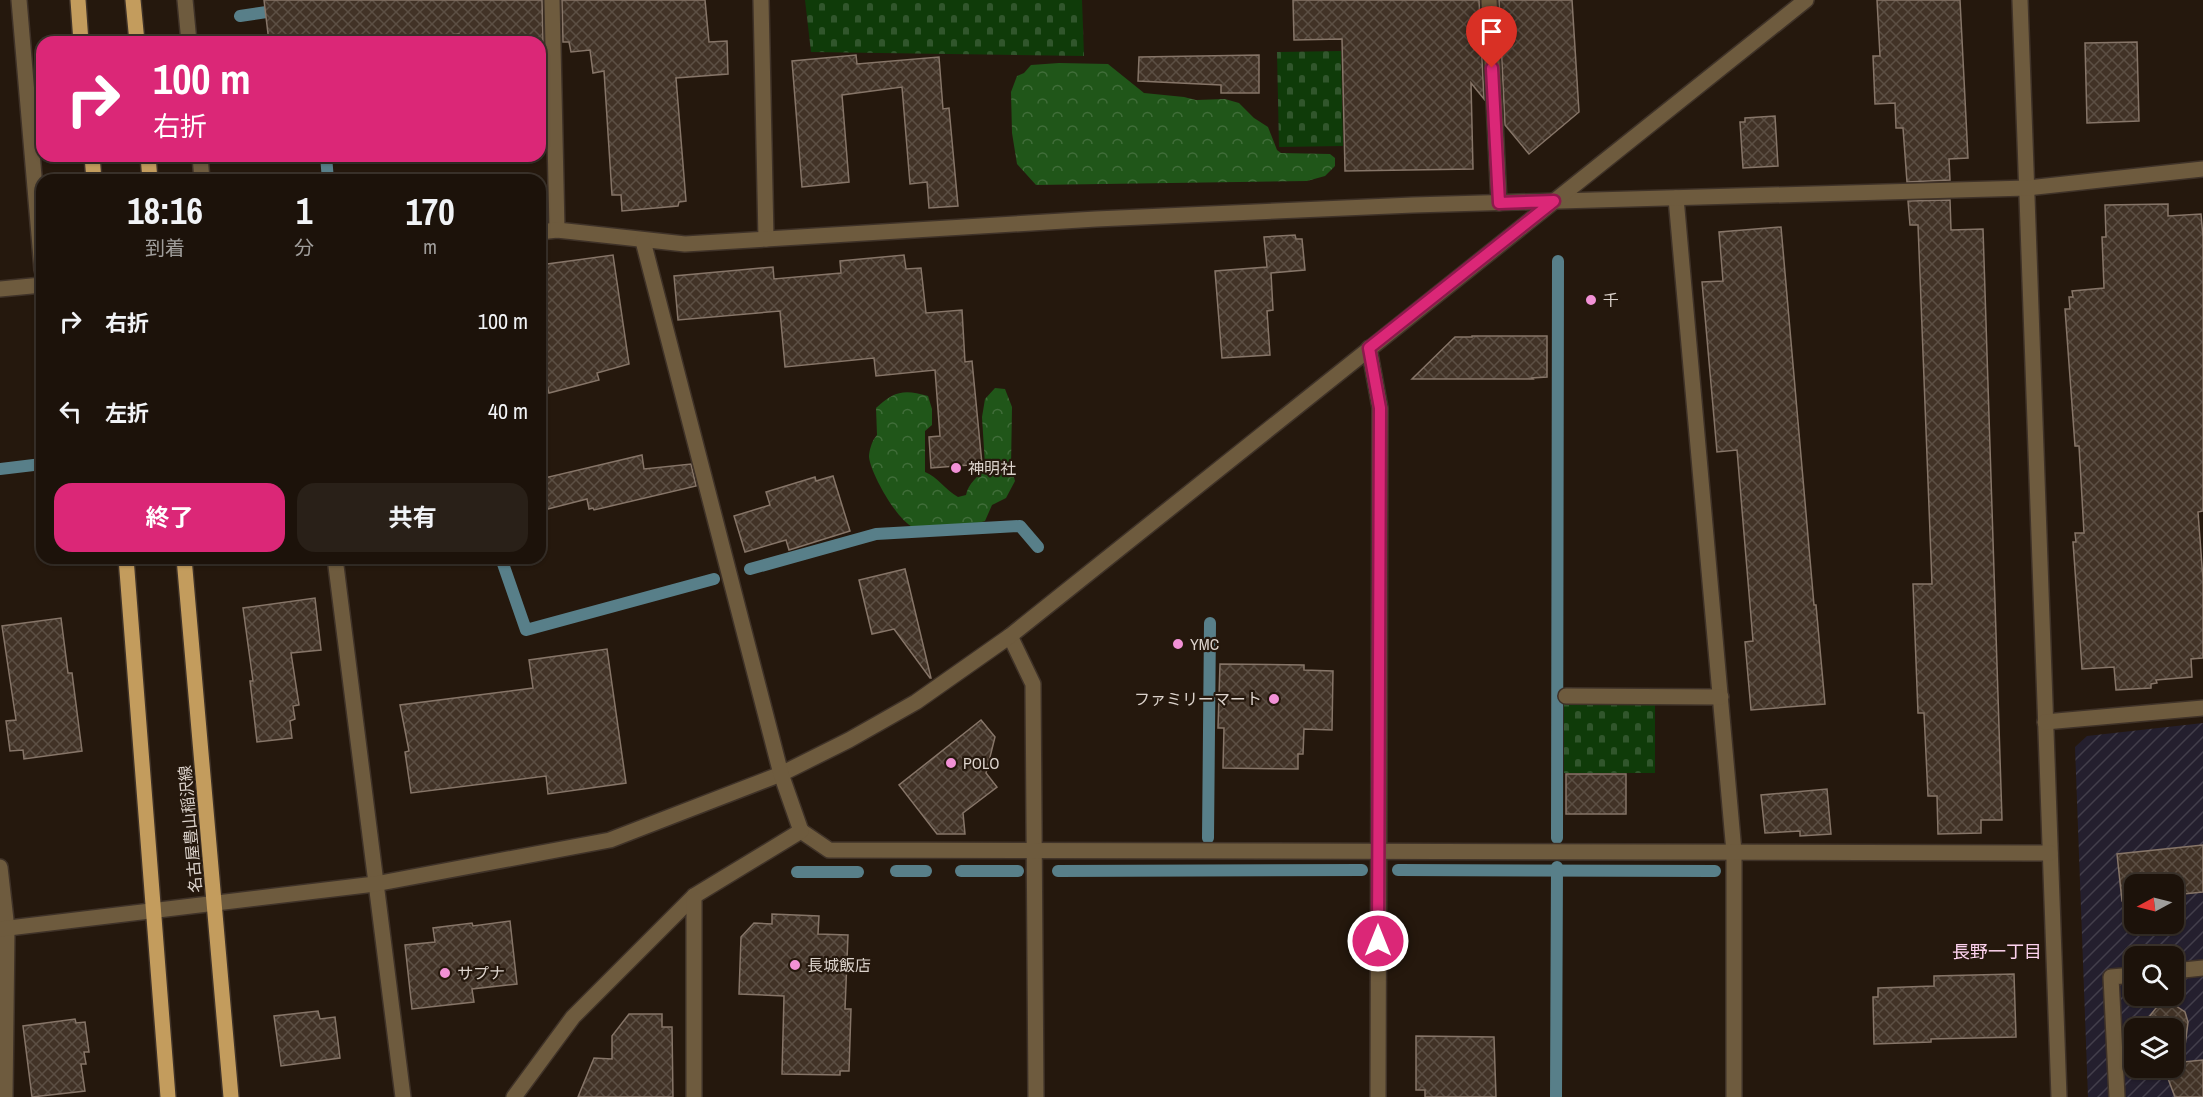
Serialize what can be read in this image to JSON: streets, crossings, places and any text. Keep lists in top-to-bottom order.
{
  "streets": {
    "main road": ["名古屋豊山稲沢線"]
  },
  "districts": ["長野一丁目"],
  "places": [
    "千",
    "神明社",
    "YMC",
    "ファミリーマート",
    "POLO",
    "長城飯店",
    "サプナ"
  ],
  "north": "left",
  "page": {
    "turn": ["100 m", "右折"],
    "eta": [
      "18:16",
      "到着",
      "1",
      "分",
      "170",
      "m"
    ],
    "list": [
      {
        "name": "右折",
        "value": "100 m"
      },
      {
        "name": "左折",
        "value": "40 m"
      }
    ],
    "buttons": ["終了", "共有"]
  }
}
